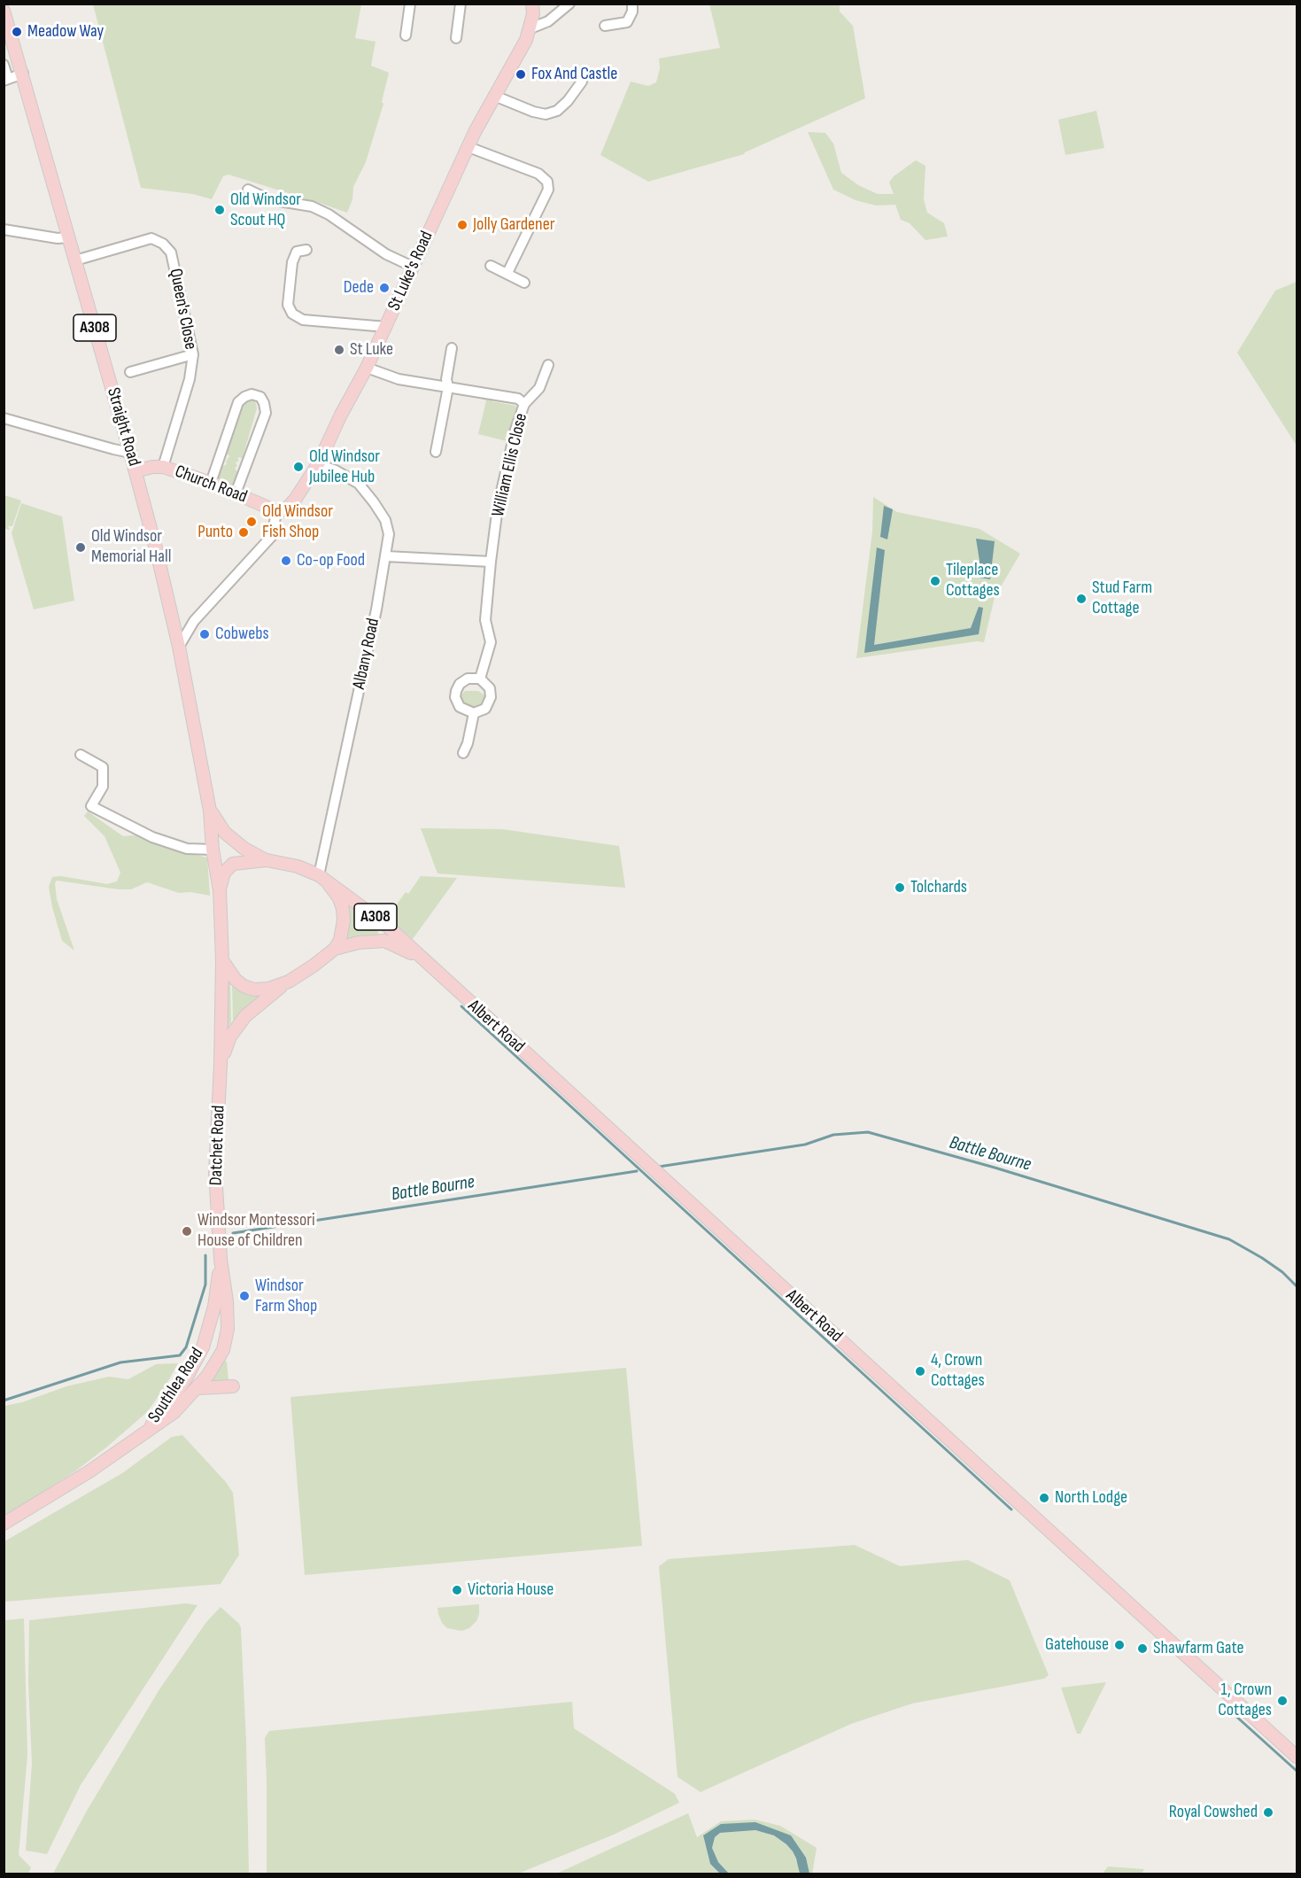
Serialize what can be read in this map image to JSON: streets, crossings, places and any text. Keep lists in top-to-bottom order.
{
  "streets": {
    "main road": [
      "St Luke's Road",
      "A308",
      "Straight Road",
      "Church Road",
      "Albert Road",
      "Datchet Road",
      "Southlea Road"
    ],
    "street": ["Queen's Close", "William Ellis Close", "Albany Road"]
  },
  "crossings": [
    ["St Luke's Road", "Straight Road"],
    ["St Luke's Road", "William Ellis Close"],
    ["St Luke's Road", "Church Road"],
    ["St Luke's Road", "Albany Road"],
    ["Queen's Close", "Straight Road"],
    ["Queen's Close", "Church Road"],
    ["A308", "Straight Road"],
    ["A308", "Albany Road"],
    ["A308", "Albert Road"],
    ["A308", "Datchet Road"],
    ["Straight Road", "Church Road"],
    ["Albany Road", "Albert Road"],
    ["Albany Road", "Datchet Road"],
    ["Albert Road", "Datchet Road"],
    ["Datchet Road", "Southlea Road"]
  ],
  "water": ["Battle Bourne"],
  "places": [
    "Meadow Way",
    "Fox And Castle",
    "Old Windsor Scout HQ",
    "Jolly Gardener",
    "Dede",
    "St Luke",
    "Old Windsor Jubilee Hub",
    "Old Windsor Fish Shop",
    "Punto",
    "Old Windsor Memorial Hall",
    "Co-op Food",
    "Tileplace Cottages",
    "Stud Farm Cottage",
    "Cobwebs",
    "Tolchards",
    "Windsor Montessori House of Children",
    "Windsor Farm Shop",
    "4, Crown Cottages",
    "North Lodge",
    "Victoria House",
    "Gatehouse",
    "Shawfarm Gate",
    "1, Crown Cottages",
    "Royal Cowshed"
  ]
}
